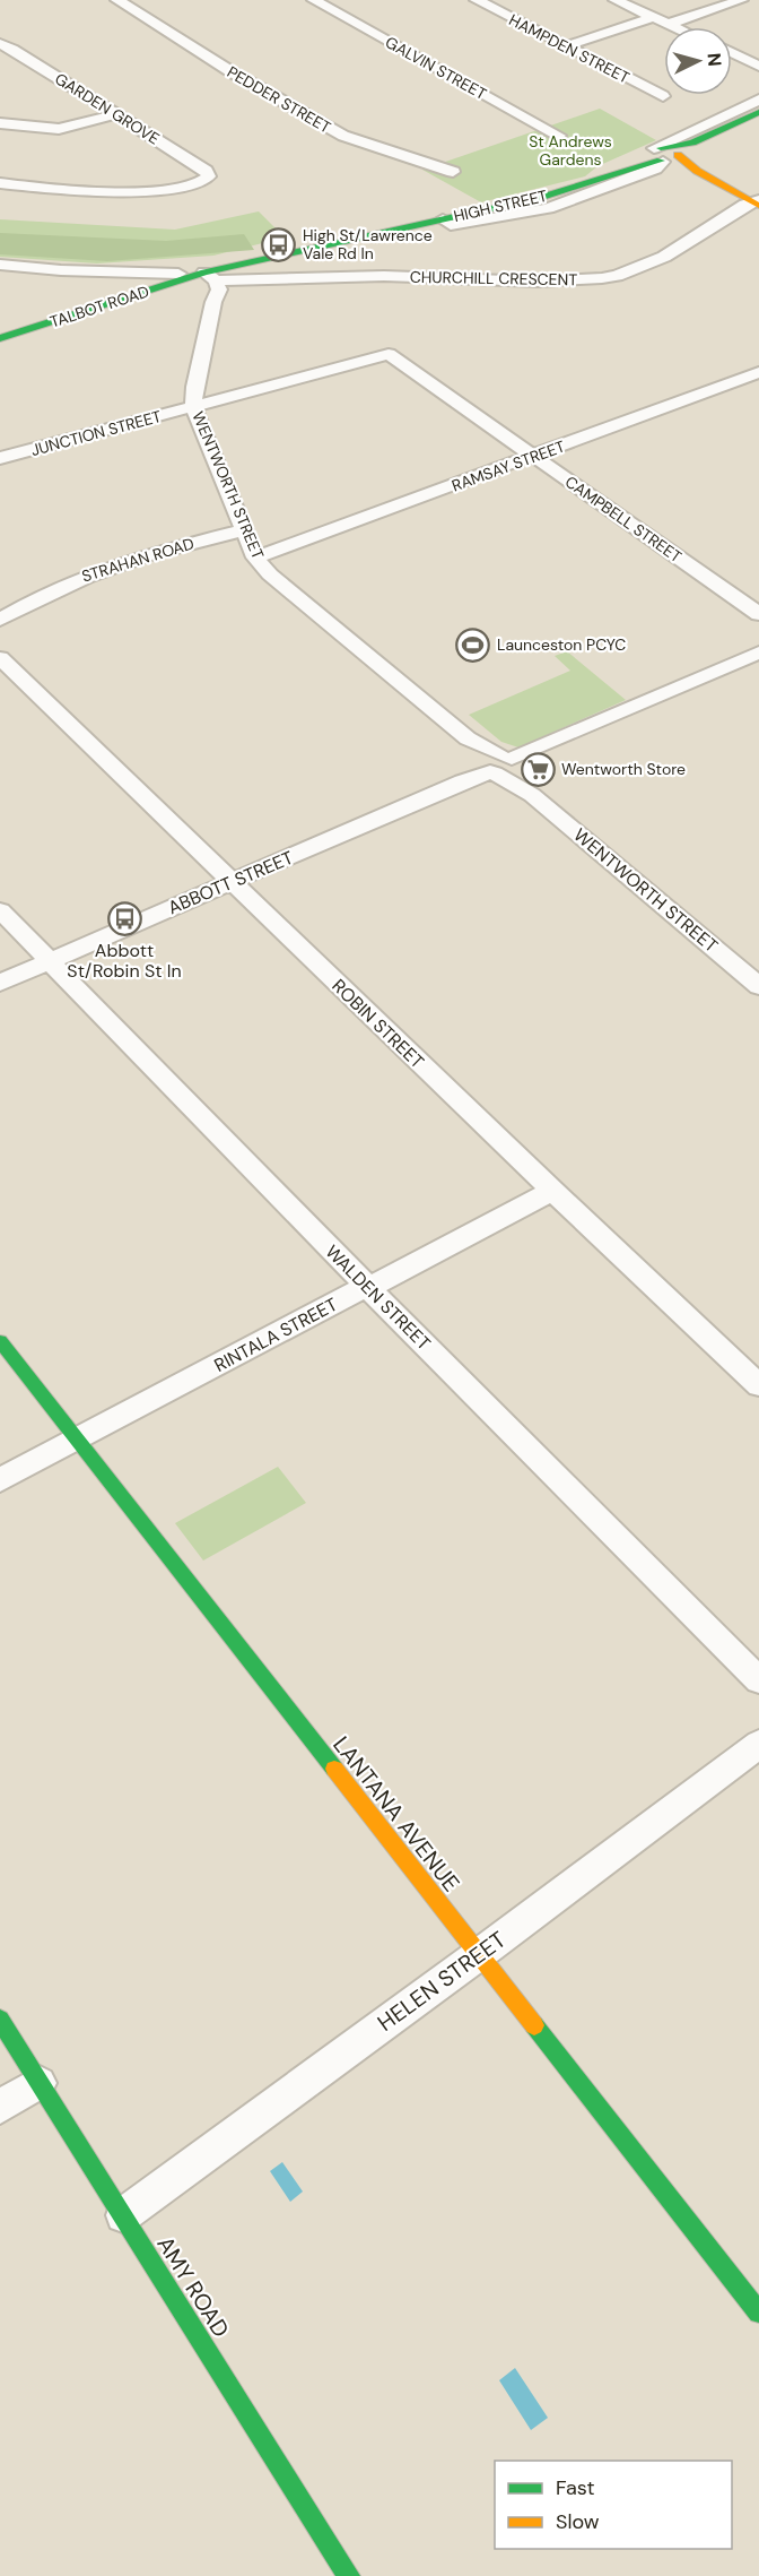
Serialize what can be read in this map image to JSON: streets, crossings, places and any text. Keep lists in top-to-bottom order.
{
  "streets": {
    "main road": [
      "HIGH STREET",
      "TALBOT ROAD",
      "LANTANA AVENUE",
      "AMY ROAD"
    ],
    "street": [
      "HAMPDEN STREET",
      "GALVIN STREET",
      "PEDDER STREET",
      "GARDEN GROVE",
      "CHURCHILL CRESCENT",
      "JUNCTION STREET",
      "RAMSAY STREET",
      "WENTWORTH STREET",
      "CAMPBELL STREET",
      "STRAHAN ROAD",
      "ABBOTT STREET",
      "ROBIN STREET",
      "WALDEN STREET",
      "RINTALA STREET",
      "HELEN STREET"
    ]
  },
  "crossings": [
    ["HIGH STREET", "CHURCHILL CRESCENT"],
    ["HIGH STREET", "TALBOT ROAD"],
    ["HIGH STREET", "WENTWORTH STREET"],
    ["CHURCHILL CRESCENT", "TALBOT ROAD"],
    ["CHURCHILL CRESCENT", "WENTWORTH STREET"],
    ["TALBOT ROAD", "WENTWORTH STREET"],
    ["JUNCTION STREET", "WENTWORTH STREET"],
    ["JUNCTION STREET", "CAMPBELL STREET"],
    ["RAMSAY STREET", "WENTWORTH STREET"],
    ["RAMSAY STREET", "CAMPBELL STREET"],
    ["WENTWORTH STREET", "STRAHAN ROAD"],
    ["WENTWORTH STREET", "ABBOTT STREET"],
    ["ABBOTT STREET", "ROBIN STREET"],
    ["ABBOTT STREET", "WALDEN STREET"],
    ["ROBIN STREET", "RINTALA STREET"],
    ["WALDEN STREET", "RINTALA STREET"],
    ["RINTALA STREET", "LANTANA AVENUE"],
    ["LANTANA AVENUE", "HELEN STREET"],
    ["HELEN STREET", "AMY ROAD"]
  ],
  "parks": ["St Andrews Gardens"],
  "places": {
    "bus stop": ["High St/Lawrence Vale Rd In", "Abbott St/Robin St In"],
    "sports": ["Launceston PCYC"],
    "supermarket": ["Wentworth Store"]
  },
  "legend": ["Fast", "Slow"],
  "north": "right"
}
